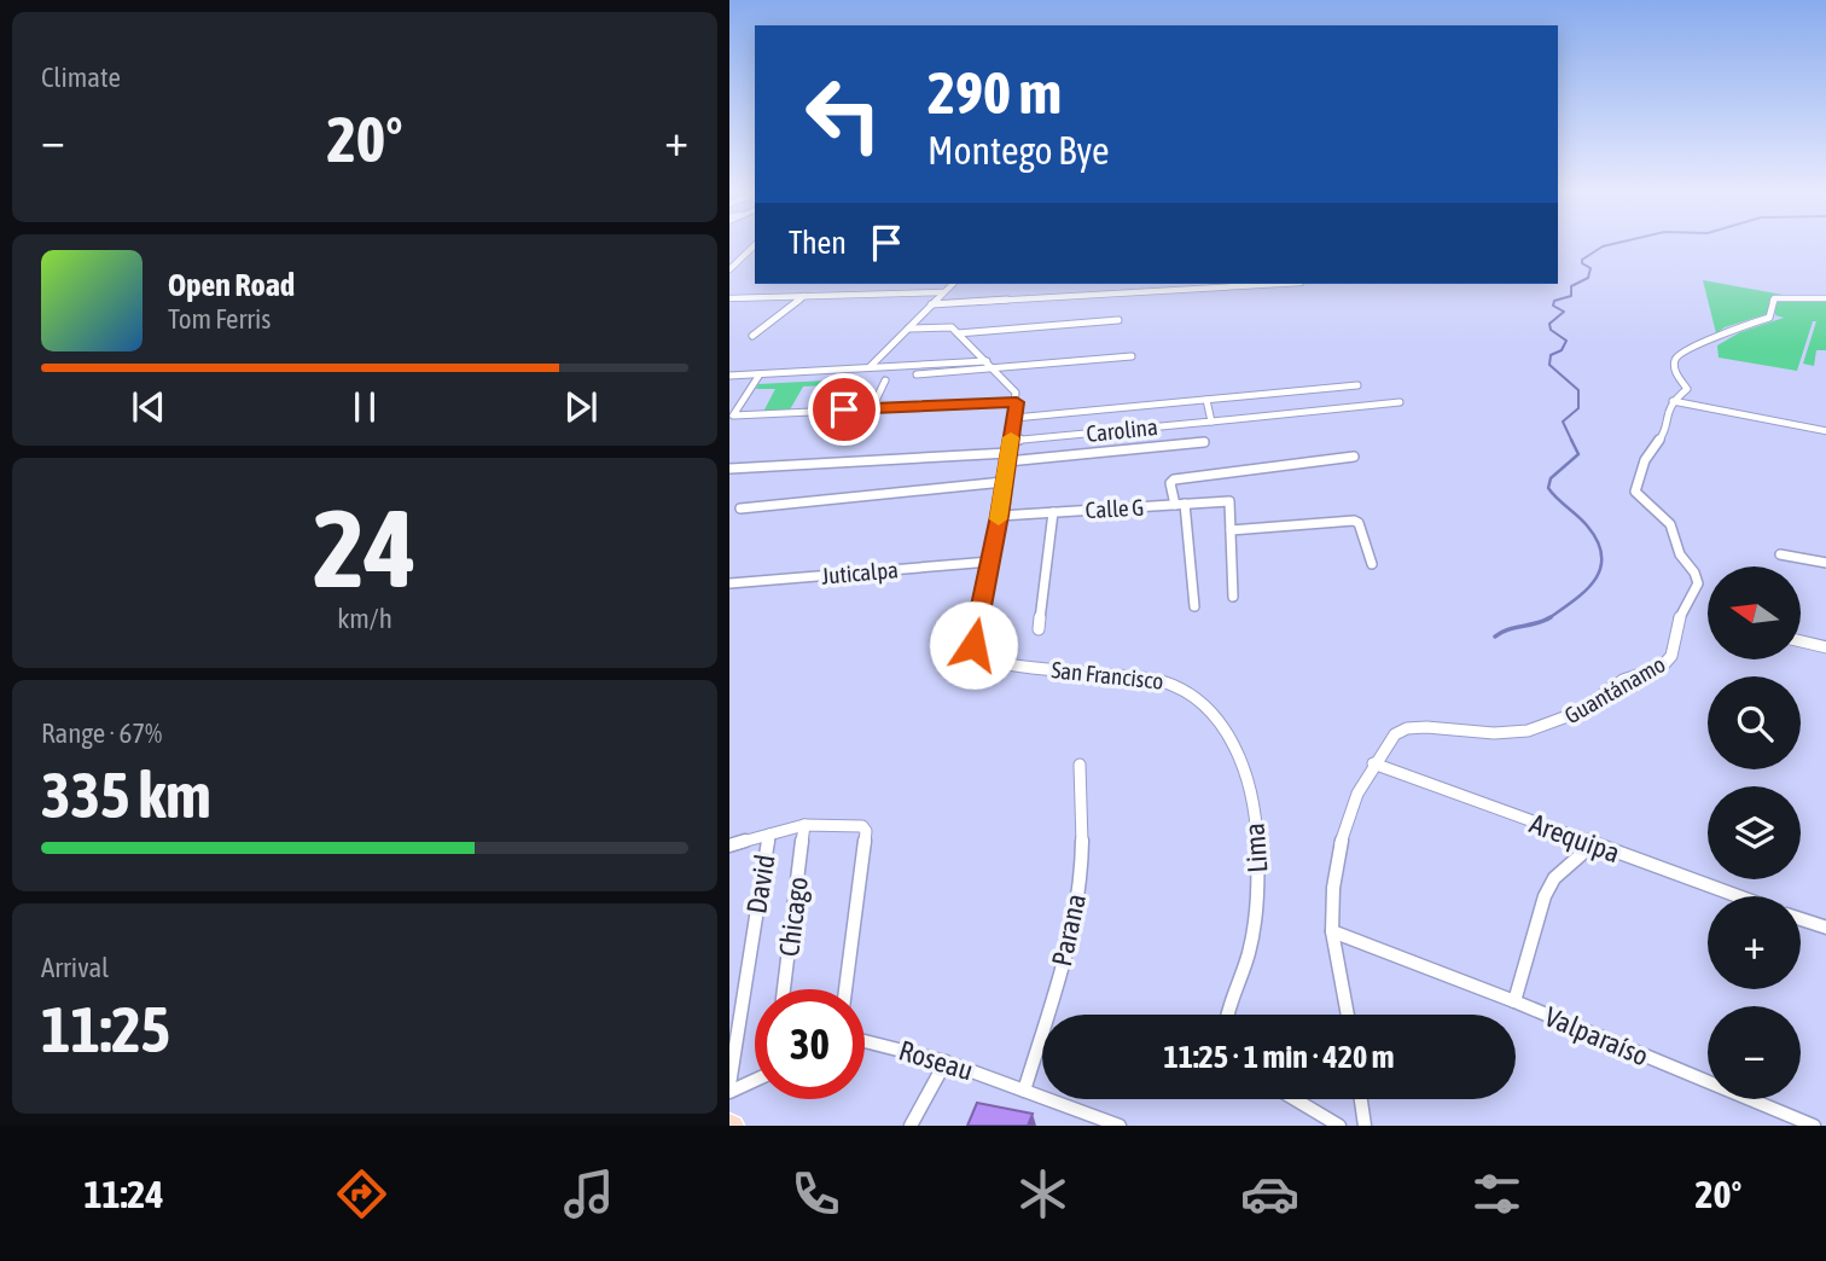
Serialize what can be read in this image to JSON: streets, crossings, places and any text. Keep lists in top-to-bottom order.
{
  "streets": {
    "street": [
      "Carolina",
      "Calle G",
      "Juticalpa",
      "San Francisco",
      "Guantánamo",
      "Arequipa",
      "Lima",
      "David",
      "Chicago",
      "Parana",
      "Valparaíso",
      "Roseau"
    ]
  },
  "crossings": [
    ["Carolina", "San Francisco"],
    ["Calle G", "San Francisco"],
    ["Juticalpa", "San Francisco"],
    ["San Francisco", "Lima"],
    ["Guantánamo", "Arequipa"],
    ["Guantánamo", "Valparaíso"],
    ["Parana", "Roseau"]
  ],
  "north": "left",
  "page": {
    "tile": [
      "Climate",
      ["24", "km/h"],
      ["Range · 67%", "335 km"],
      ["Arrival", "11:25"]
    ],
    "turn": ["290 m", "Montego Bye"],
    "heat": ["−", "20°", "+"],
    "then": "Then",
    "song": ["Open Road", "Tom Ferris"],
    "map_buttons": ["+", "−"],
    "limit": "30",
    "trip": "11:25 · 1 min · 420 m",
    "tabs": ["11:24", "20°"]
  }
}
